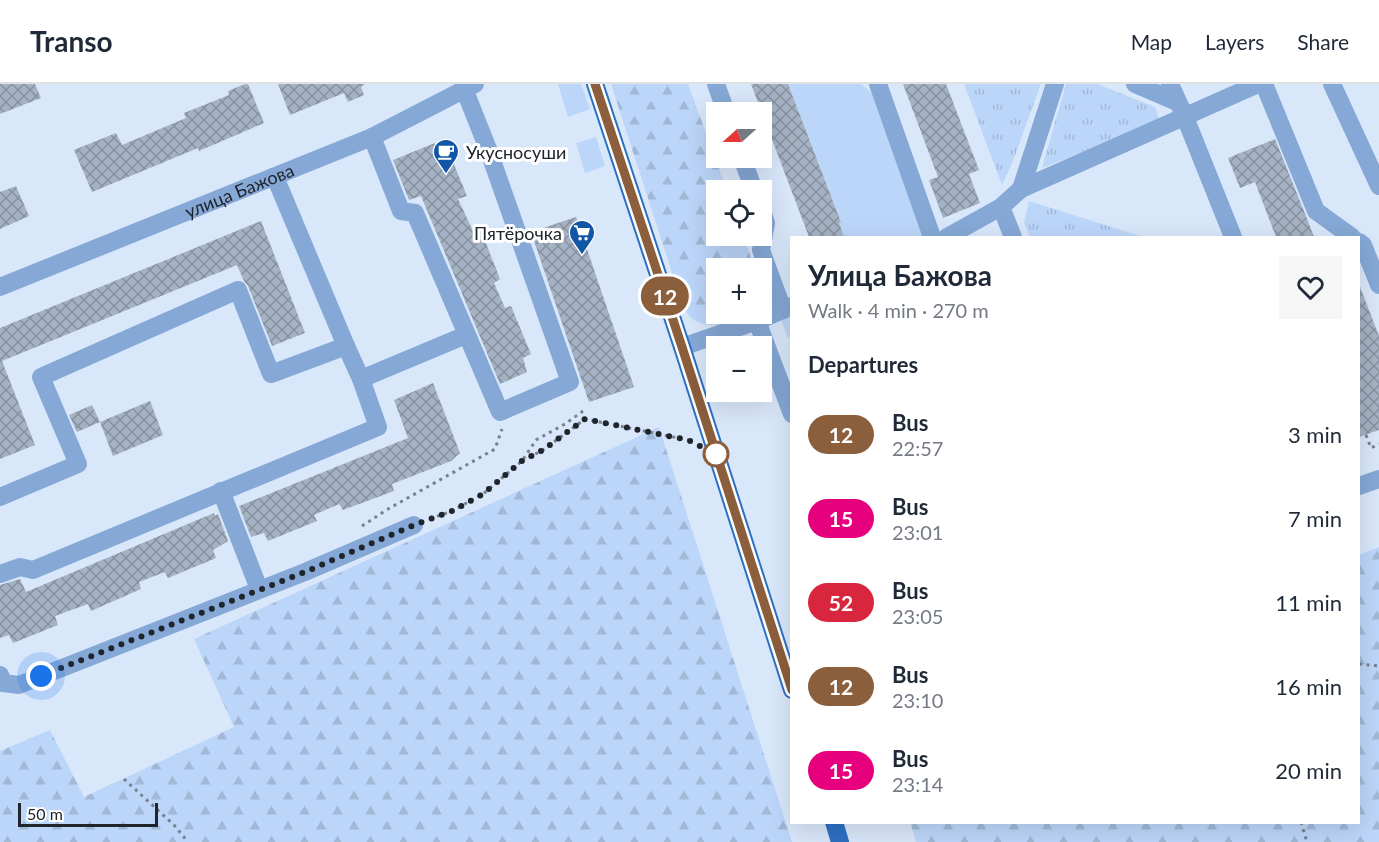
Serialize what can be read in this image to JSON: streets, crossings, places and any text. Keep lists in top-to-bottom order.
{
  "streets": {
    "street": ["улица Бажова"]
  },
  "places": {
    "cafe": ["Укусносуши"],
    "supermarket": ["Пятёрочка"]
  },
  "lines": ["bus line 12"],
  "scale_bar": "50 m",
  "north": "left",
  "page": {
    "header": "Transo",
    "nav": ["Map", "Layers", "Share"],
    "on_map": "12",
    "map_buttons": ["+", "−"],
    "heading": [
      ["Улица Бажова", "Walk · 4 min · 270 m"],
      "Departures"
    ],
    "list": [
      {
        "mark": "12",
        "name": "Bus",
        "note": "22:57",
        "value": "3 min"
      },
      {
        "mark": "15",
        "name": "Bus",
        "note": "23:01",
        "value": "7 min"
      },
      {
        "mark": "52",
        "name": "Bus",
        "note": "23:05",
        "value": "11 min"
      },
      {
        "mark": "12",
        "name": "Bus",
        "note": "23:10",
        "value": "16 min"
      },
      {
        "mark": "15",
        "name": "Bus",
        "note": "23:14",
        "value": "20 min"
      }
    ],
    "scale": "50 m"
  }
}
